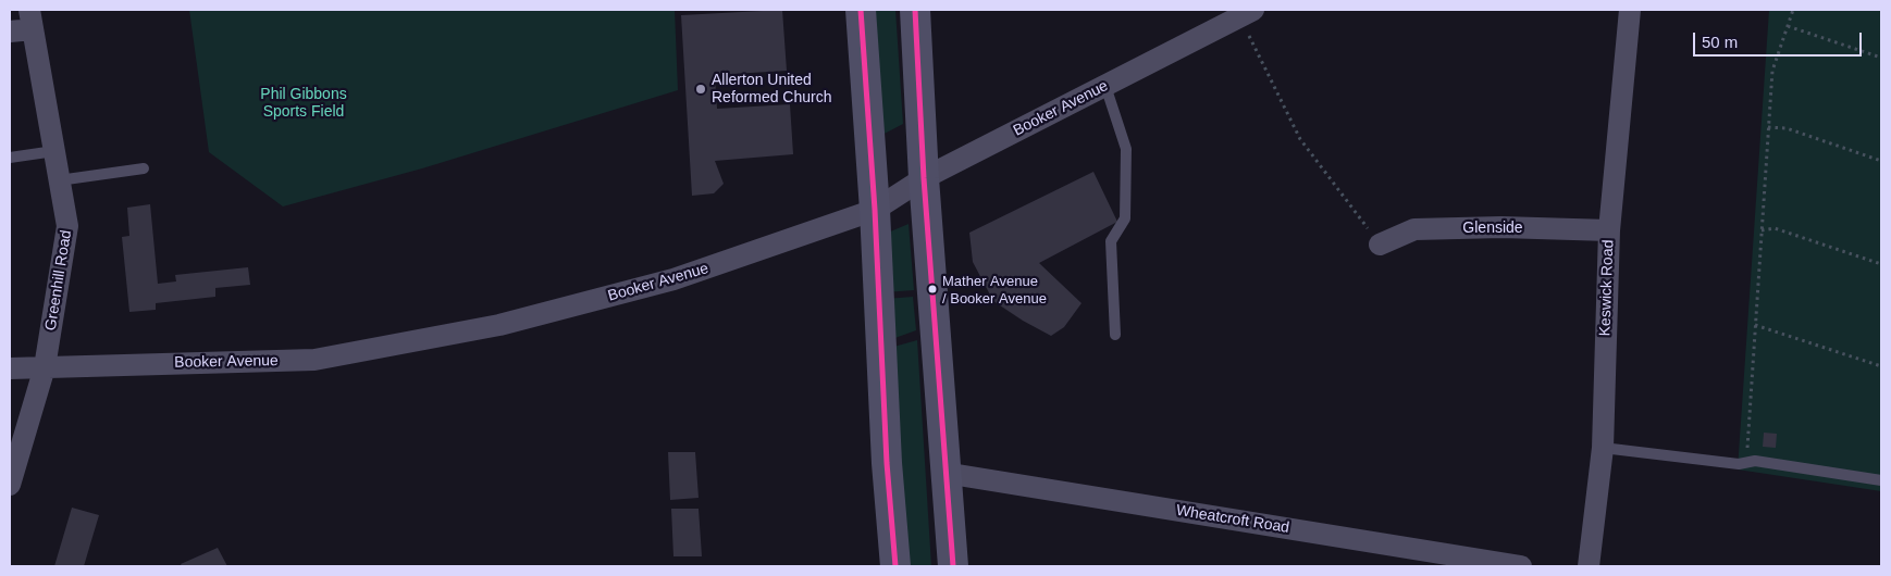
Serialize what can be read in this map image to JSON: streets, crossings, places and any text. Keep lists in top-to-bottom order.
{
  "streets": {
    "street": [
      "Booker Avenue",
      "Glenside",
      "Greenhill Road",
      "Keswick Road",
      "Wheatcroft Road"
    ]
  },
  "crossings": [
    ["Booker Avenue", "Greenhill Road"],
    ["Glenside", "Keswick Road"]
  ],
  "parks": ["Phil Gibbons Sports Field"],
  "places": ["Allerton United Reformed Church", "Mather Avenue / Booker Avenue"],
  "scale_bar": "50 m"
}
